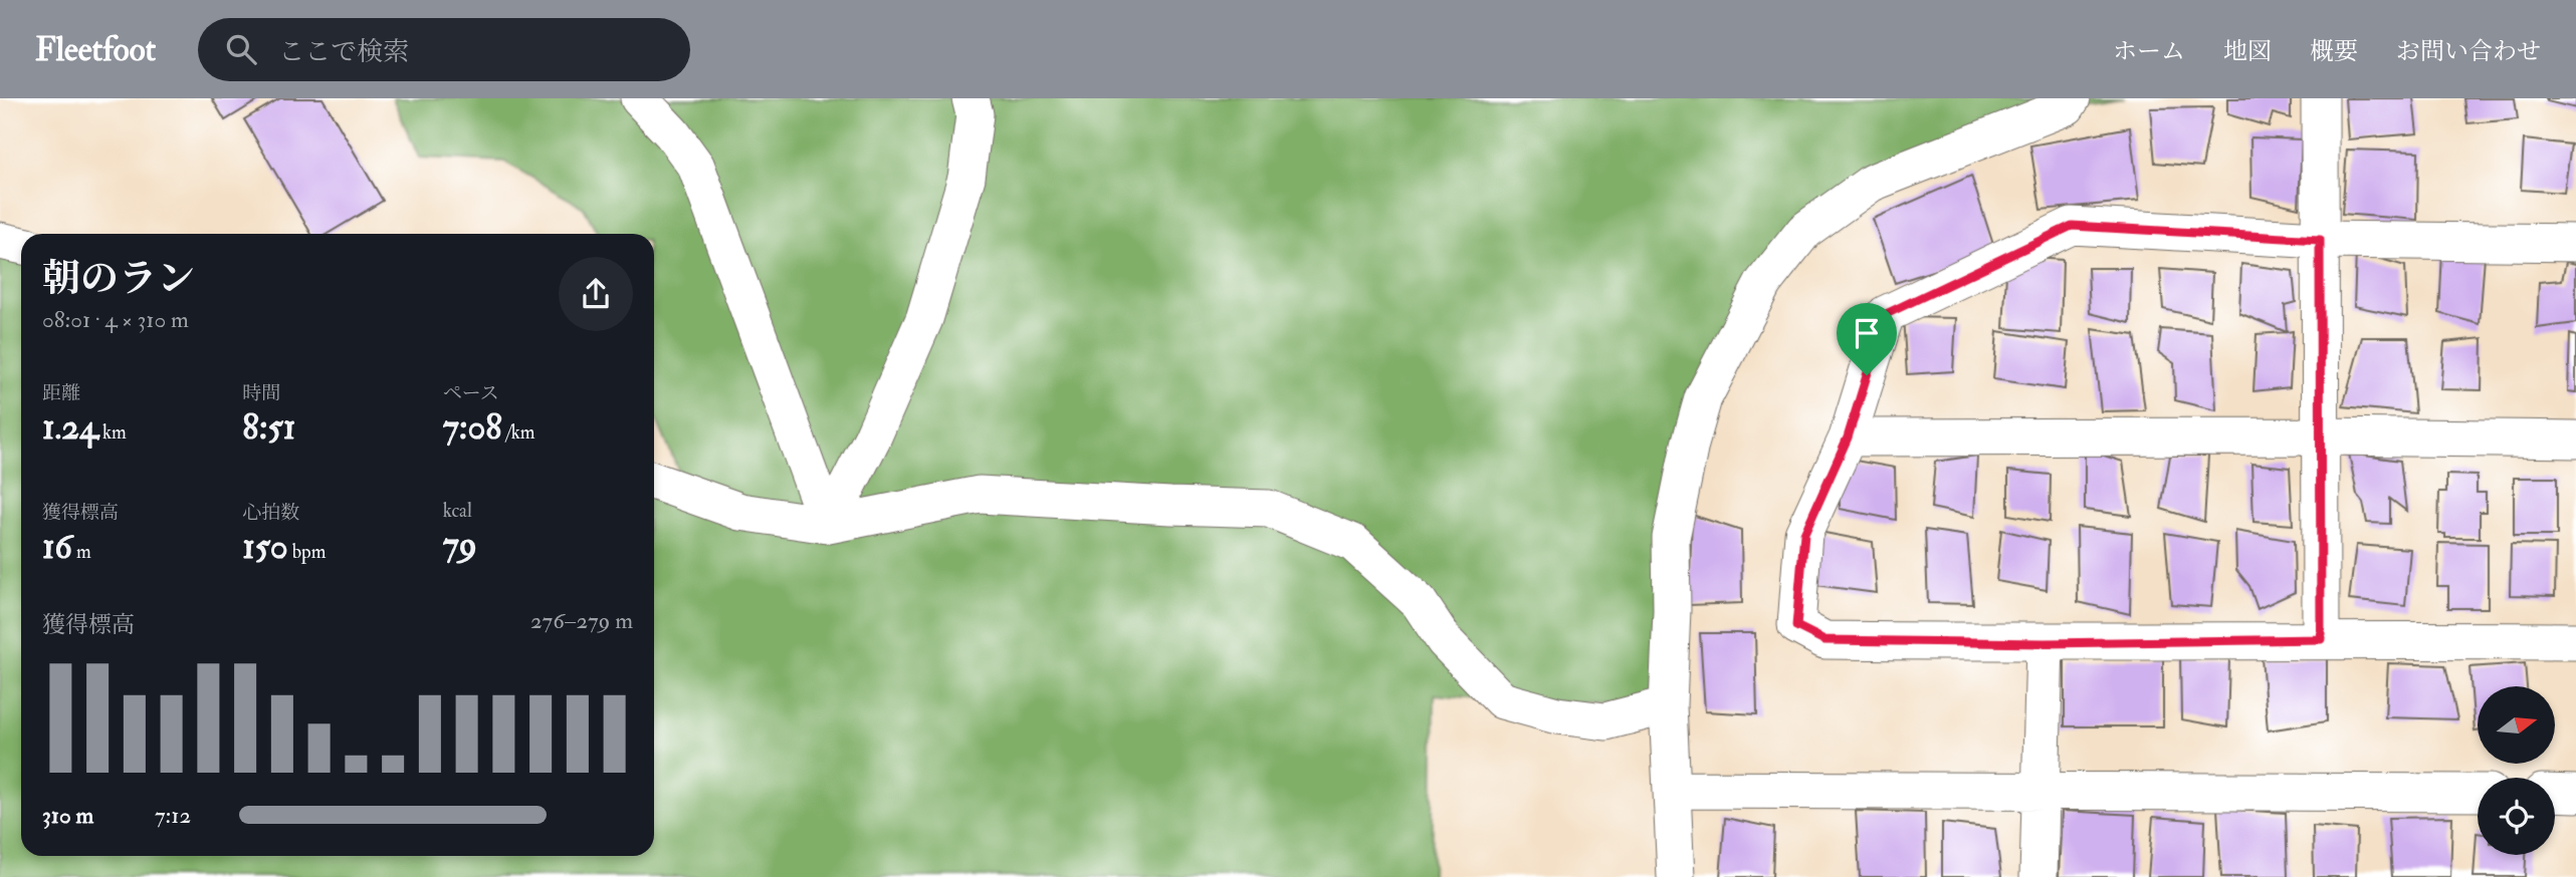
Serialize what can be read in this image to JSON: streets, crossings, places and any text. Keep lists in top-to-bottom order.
{
  "north": "right",
  "page": {
    "header": "Fleetfoot",
    "search": "ここで検索",
    "nav": [
      "ホーム",
      "地図",
      "概要",
      "お問い合わせ"
    ],
    "heading": ["朝のラン", "08:01 · 4 × 310 m"],
    "stats": [
      ["距離", "1.24 km"],
      ["時間", "8:51"],
      ["ペース", "7:08 /km"],
      ["獲得標高", "16 m"],
      ["心拍数", "150 bpm"],
      ["kcal", "79"]
    ],
    "chart": ["獲得標高", "276–279 m"],
    "list": [
      {
        "name": "310 m",
        "note": "7:12"
      }
    ]
  }
}
